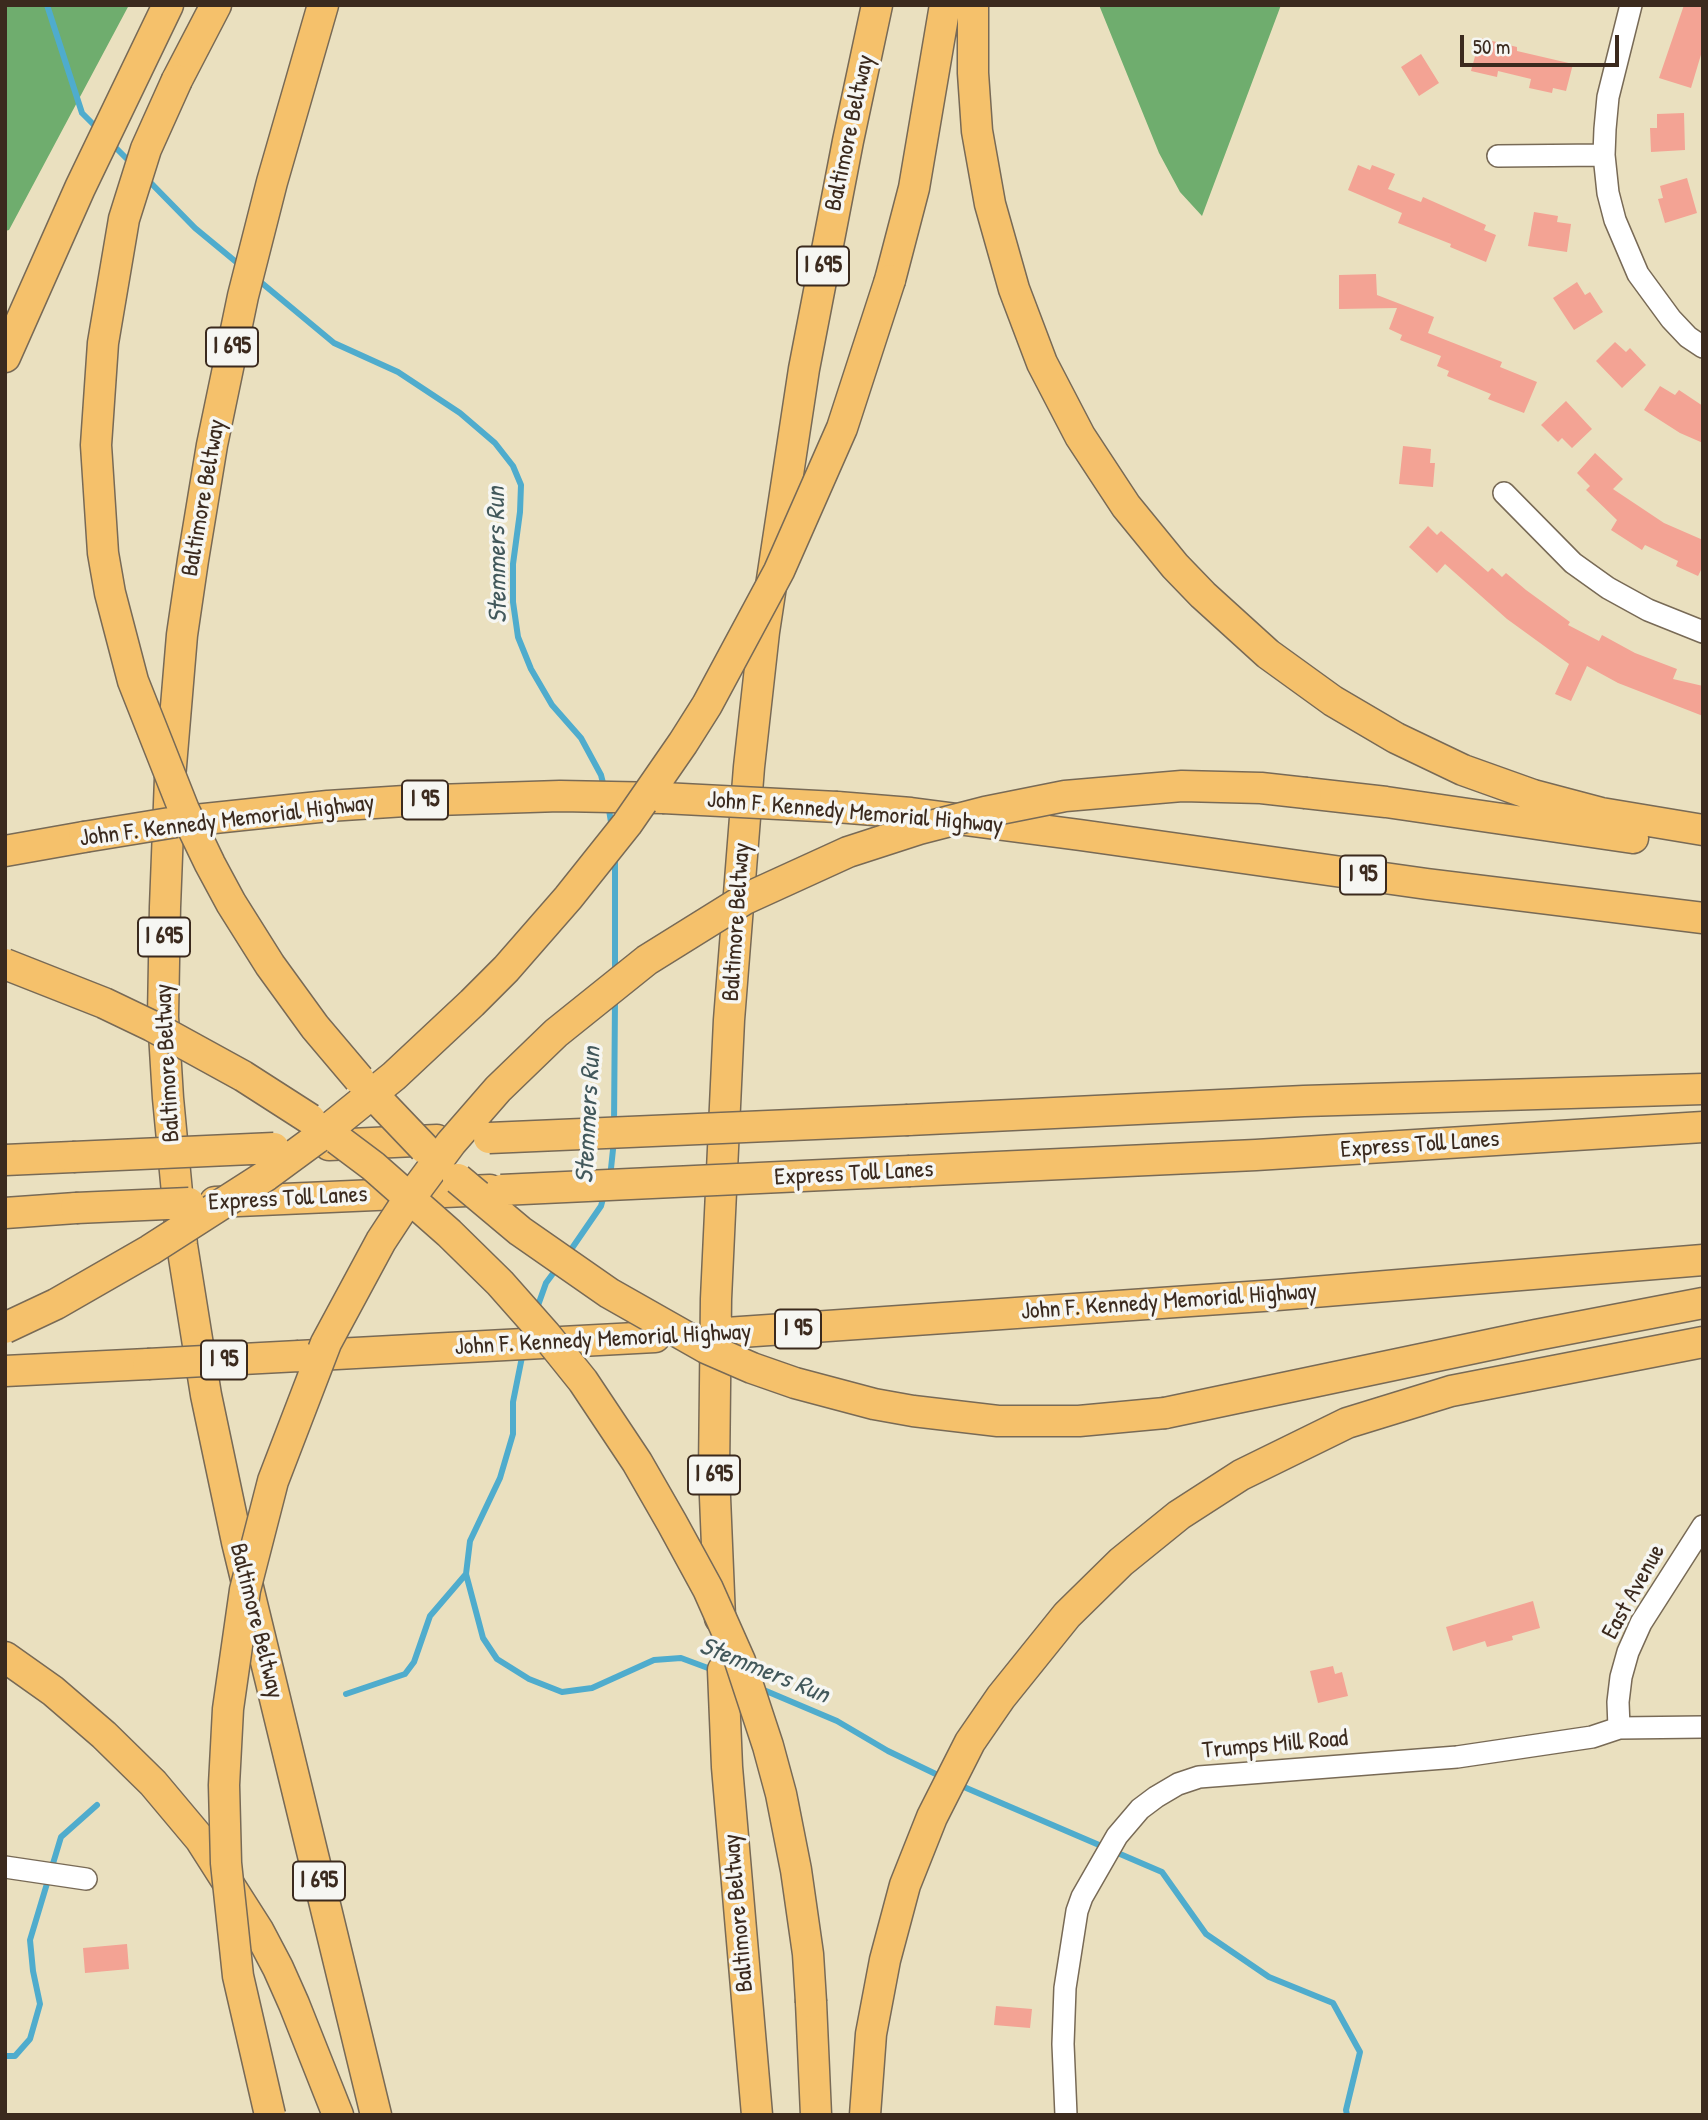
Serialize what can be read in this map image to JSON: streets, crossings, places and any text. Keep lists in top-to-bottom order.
{
  "streets": {
    "highway": [
      "Baltimore Beltway",
      "I 695",
      "I 95",
      "John F. Kennedy Memorial Highway",
      "Express Toll Lanes"
    ],
    "street": ["East Avenue", "Trumps Mill Road"]
  },
  "crossings": [
    ["East Avenue", "Trumps Mill Road"]
  ],
  "water": ["Stemmers Run"],
  "scale_bar": "50 m"
}
